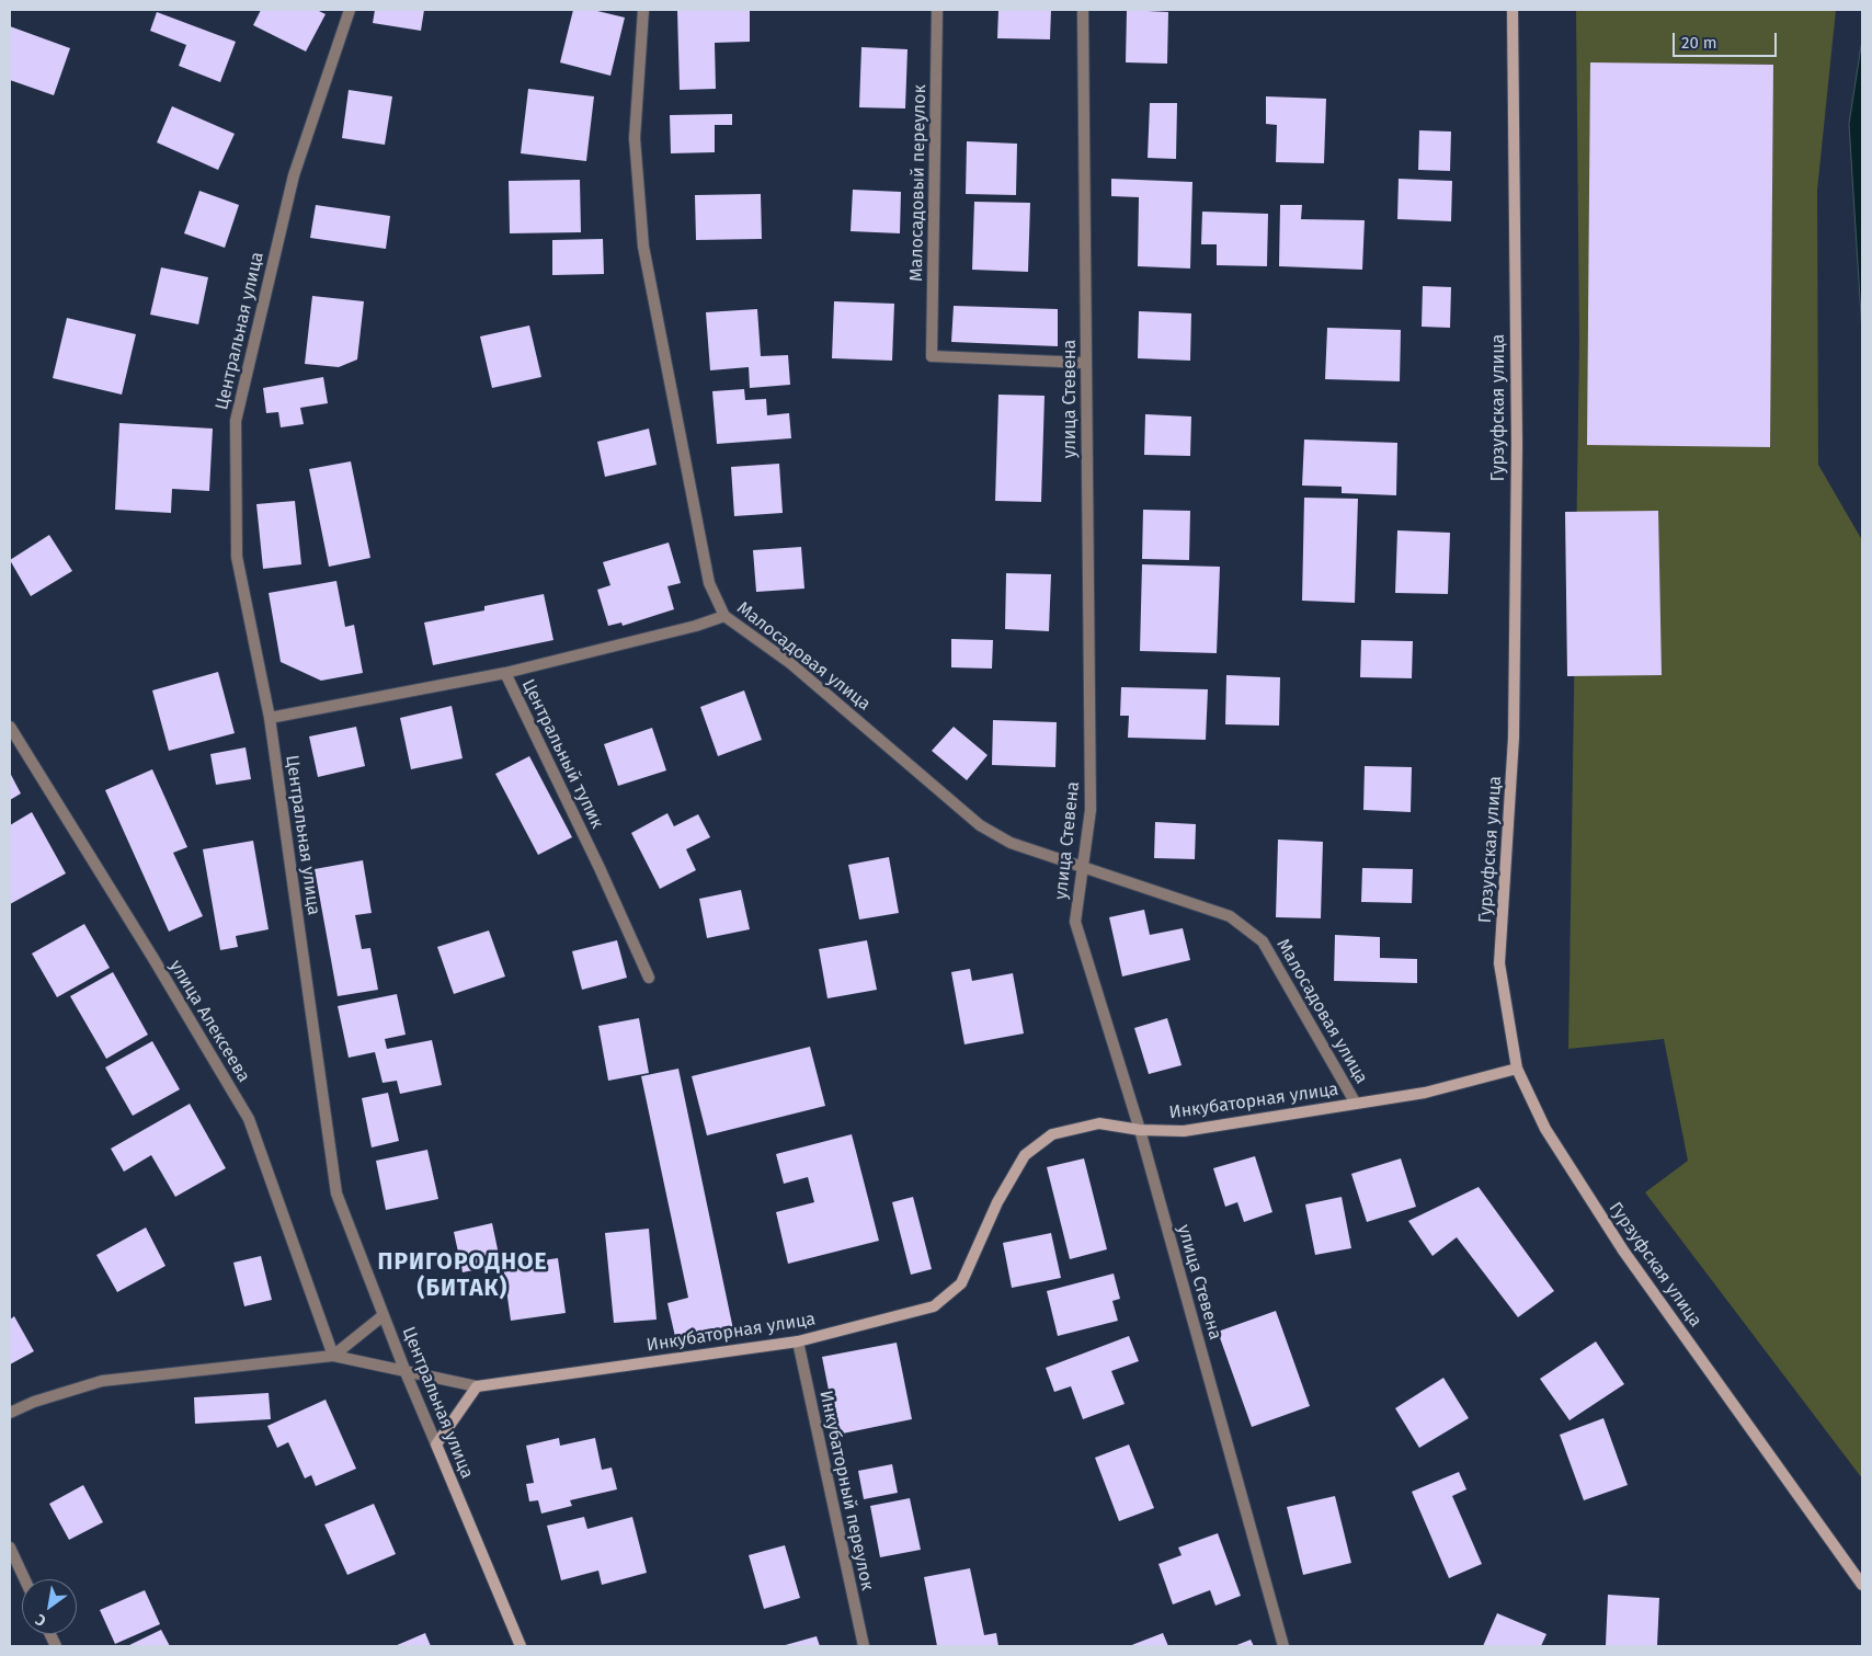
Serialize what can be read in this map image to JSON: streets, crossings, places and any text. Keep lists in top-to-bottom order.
{
  "streets": {
    "main road": ["Центральная улица", "Гурзуфская улица", "Инкубаторная улица"],
    "street": [
      "Малосадовый переулок",
      "улица Стевена",
      "Малосадовая улица",
      "Центральный тупик",
      "улица Алексеева",
      "Инкубаторный переулок"
    ]
  },
  "crossings": [
    ["Малосадовый переулок", "улица Стевена"],
    ["Центральная улица", "Центральный тупик"],
    ["Центральная улица", "Инкубаторная улица"],
    ["улица Стевена", "Малосадовая улица"],
    ["улица Стевена", "Инкубаторная улица"],
    ["Гурзуфская улица", "Инкубаторная улица"],
    ["Малосадовая улица", "Инкубаторная улица"],
    ["улица Алексеева", "Инкубаторная улица"],
    ["Инкубаторная улица", "Инкубаторный переулок"]
  ],
  "districts": ["ПРИГОРОДНОЕ (БИТАК)"],
  "scale_bar": "20 m",
  "north": "bottom left"
}
